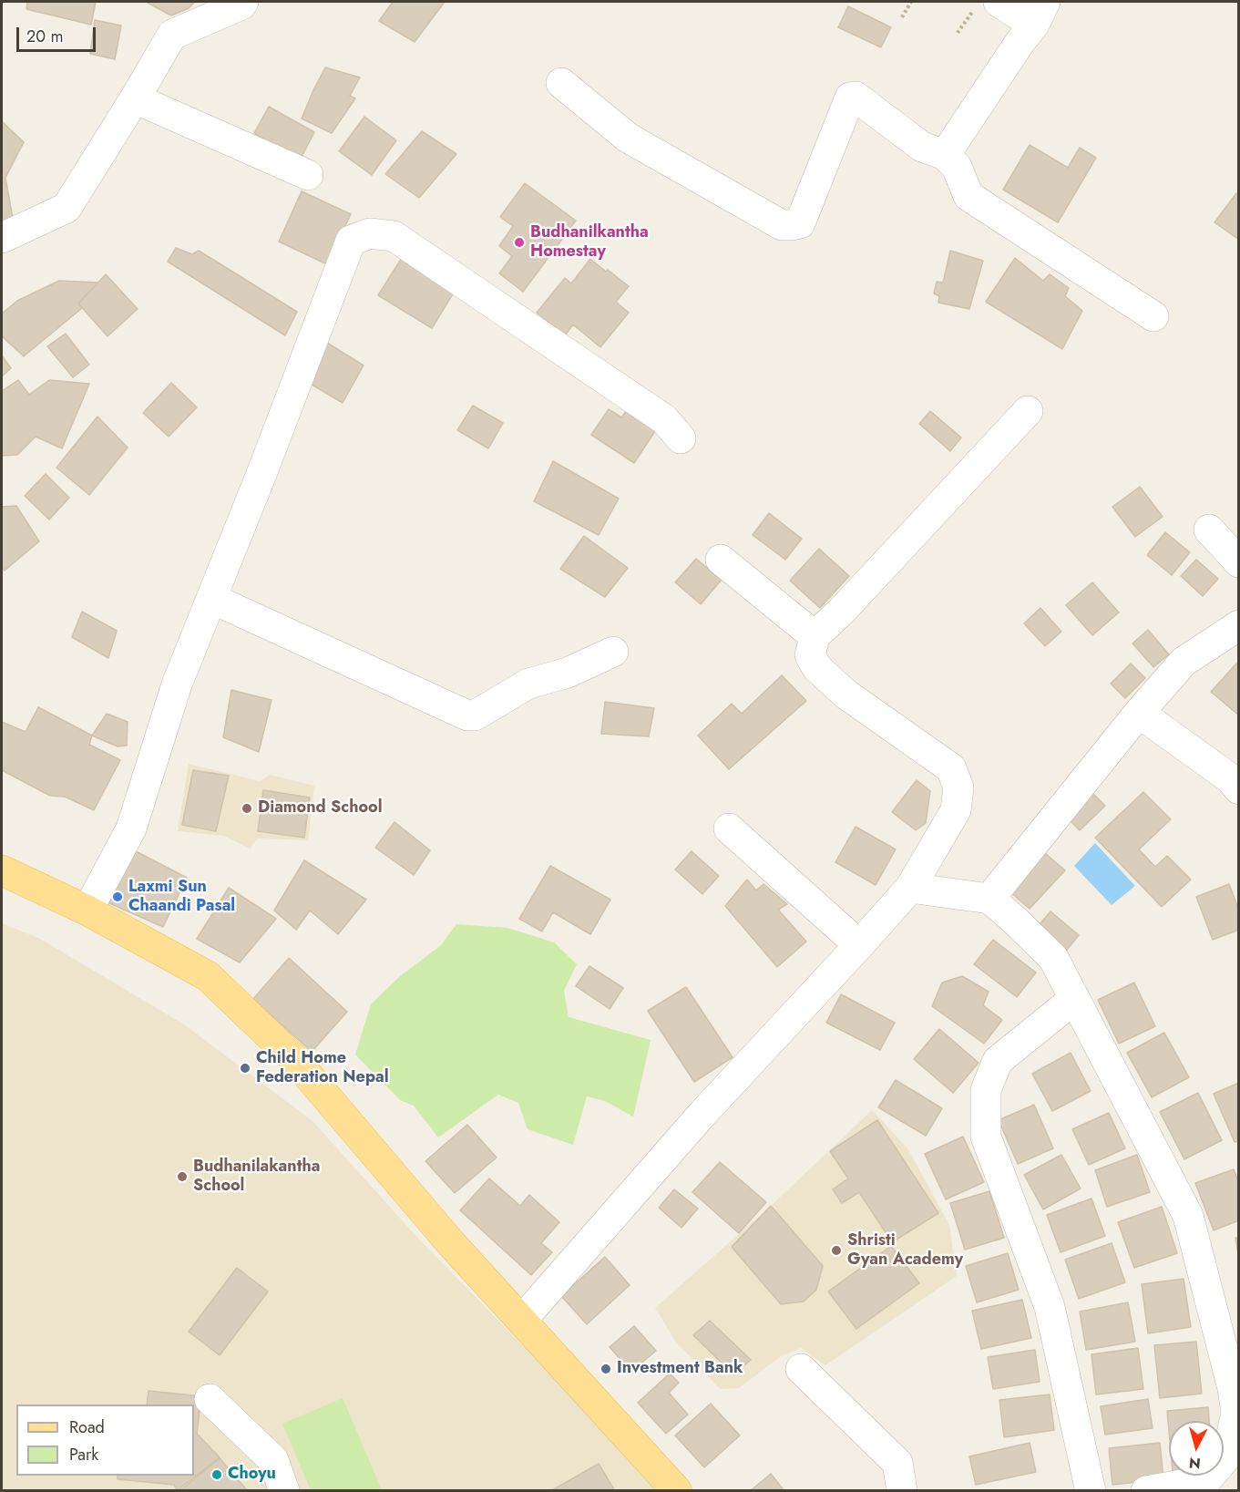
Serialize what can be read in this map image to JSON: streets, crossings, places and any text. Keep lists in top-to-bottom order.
{
  "places": [
    "Budhanilkantha Homestay",
    "Diamond School",
    "Laxmi Sun Chaandi Pasal",
    "Child Home Federation Nepal",
    "Budhanilakantha School",
    "Shristi Gyan Academy",
    "Investment Bank",
    "Choyu"
  ],
  "legend": ["Road", "Park"],
  "scale_bar": "20 m",
  "north": "bottom"
}
